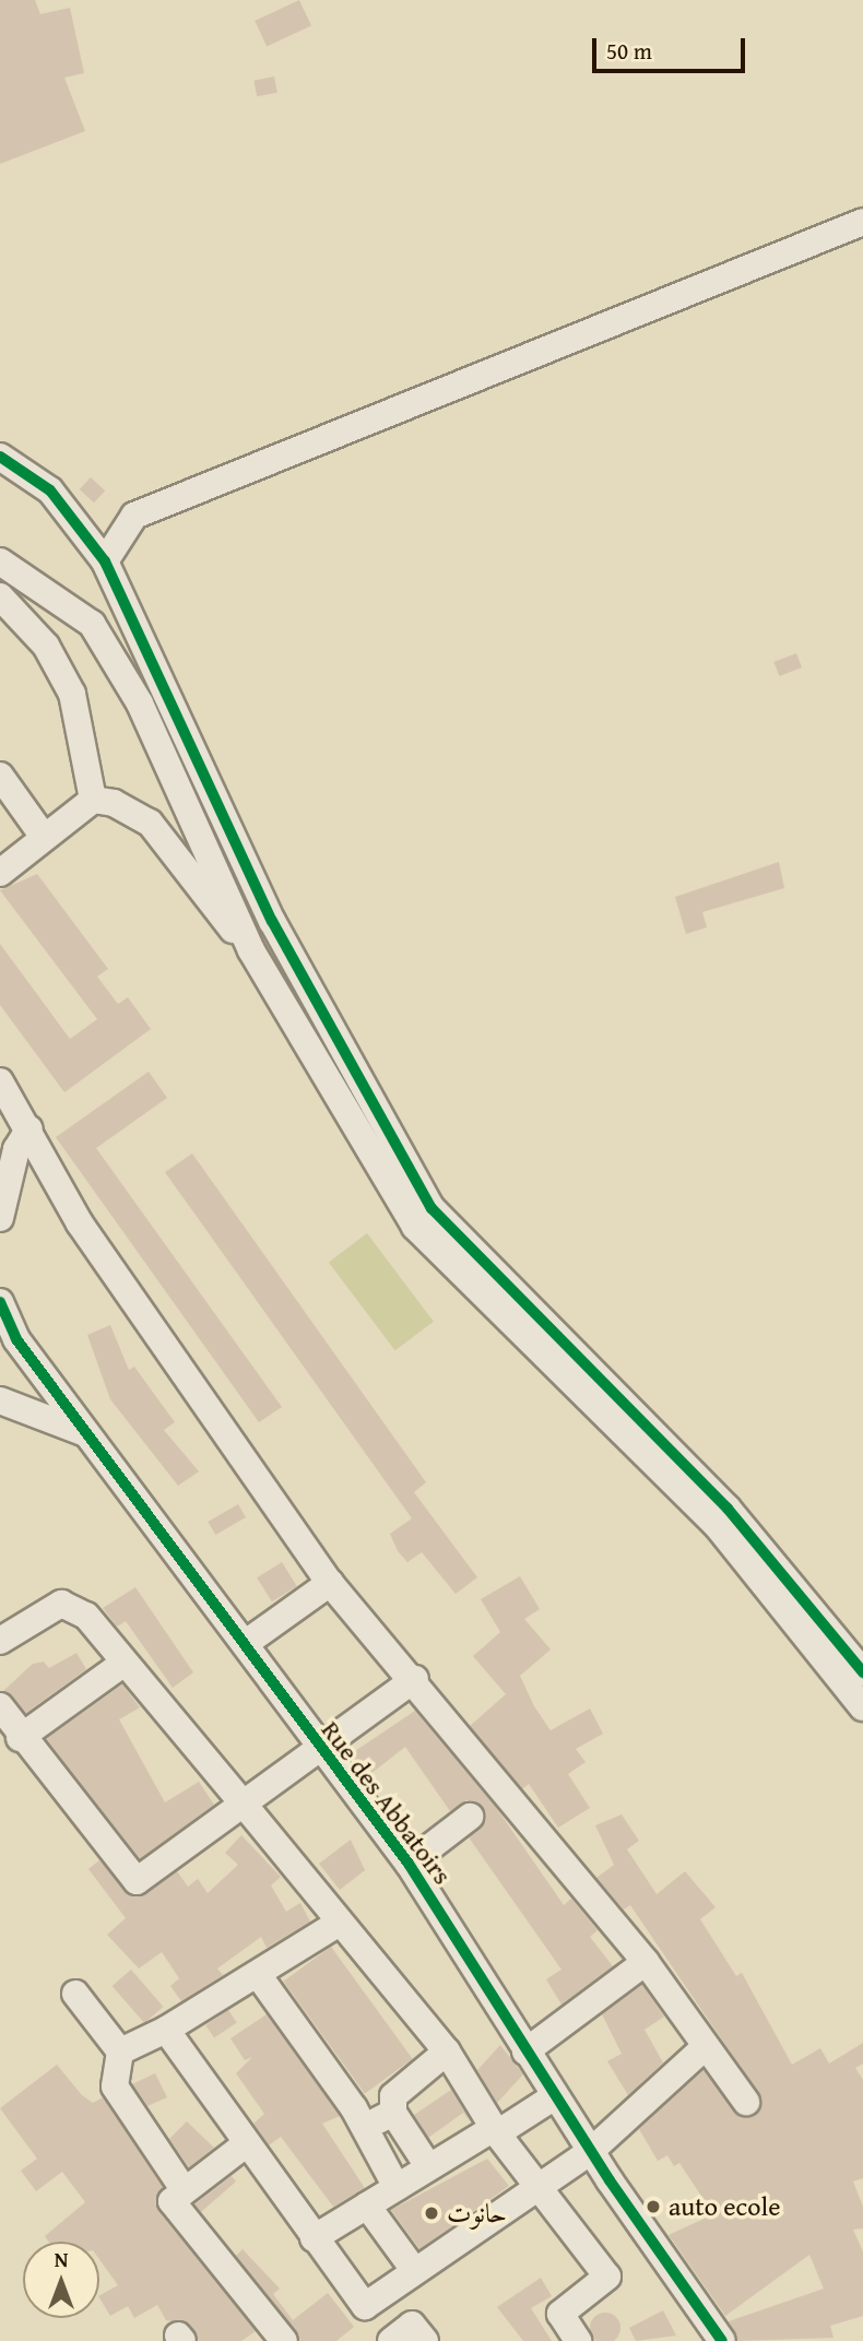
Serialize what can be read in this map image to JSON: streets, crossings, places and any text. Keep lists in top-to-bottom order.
{
  "streets": {
    "street": ["Rue des Abbatoirs"]
  },
  "places": ["auto ecole", "حانوت"],
  "scale_bar": "50 m",
  "north": "top"
}
